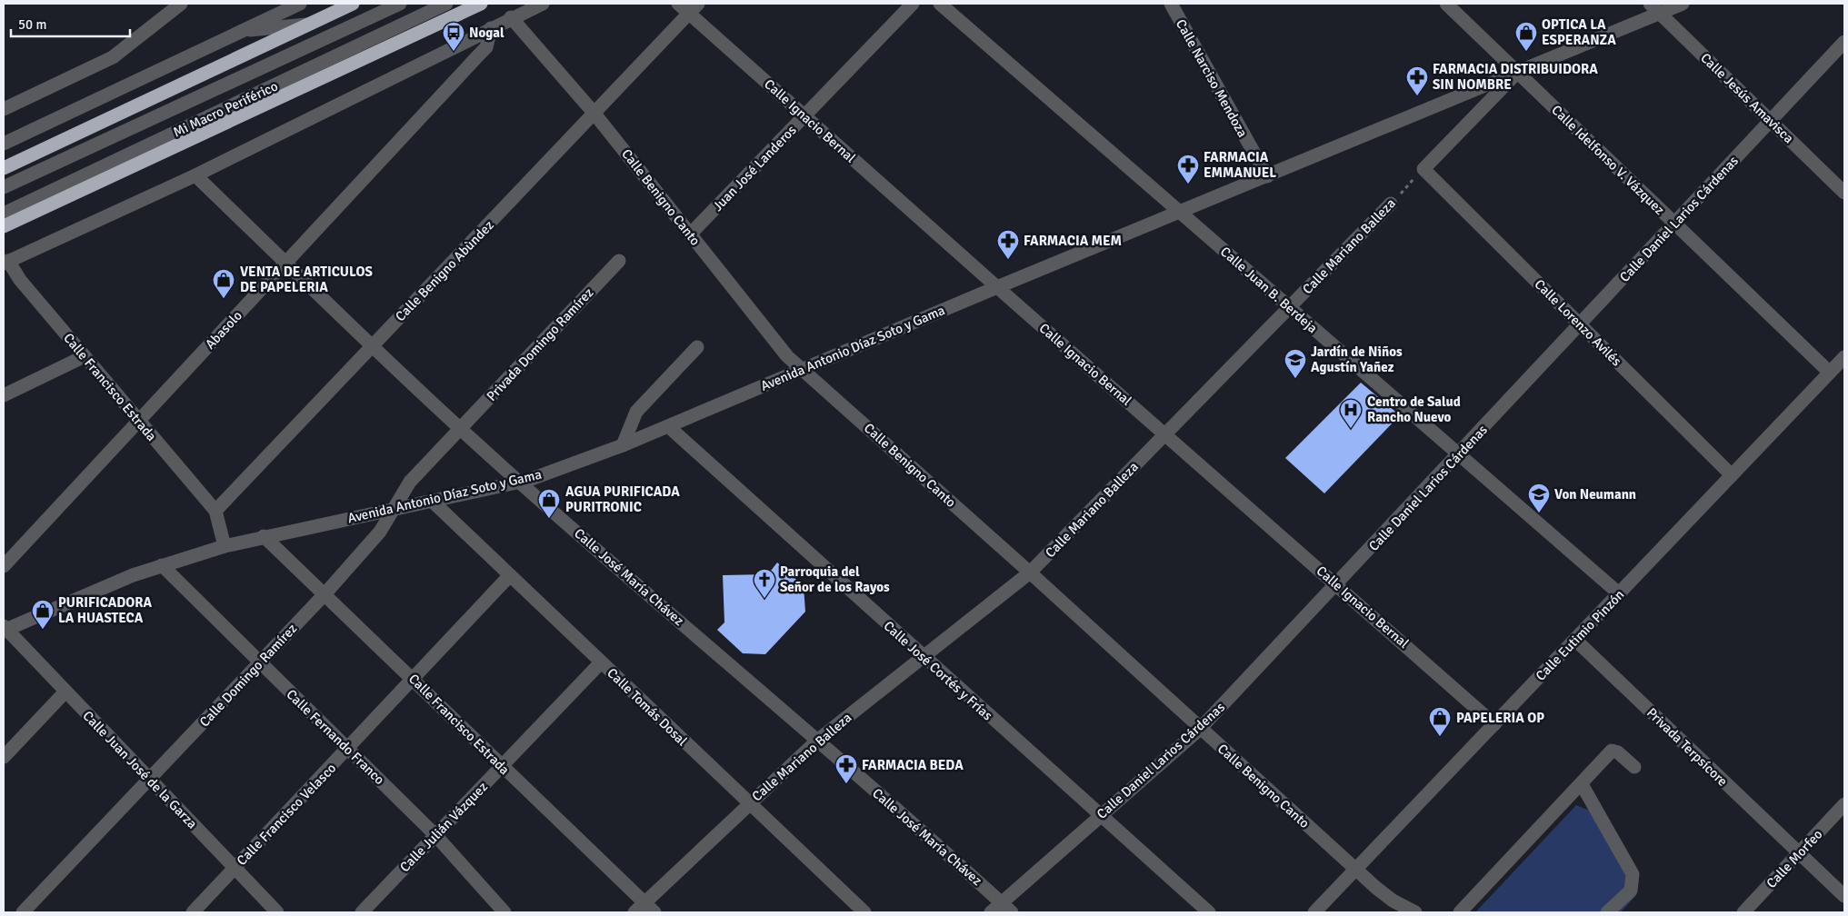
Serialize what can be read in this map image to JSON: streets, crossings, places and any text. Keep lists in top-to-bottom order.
{
  "streets": {
    "street": [
      "Calle Narciso Mendoza",
      "Calle Jesús Amavisca",
      "Mi Macro Periférico",
      "Calle Ignacio Bernal",
      "Calle Idelfonso V. Vázquez",
      "Juan José Landeros",
      "Calle Benigno Canto",
      "Calle Daniel Larios Cárdenas",
      "Calle Mariano Balleza",
      "Calle Benigno Abùndez",
      "Calle Juan B. Berdeja",
      "Calle Lorenzo Avilés",
      "Abasolo",
      "Privada Domingo Ramírez",
      "Avenida Antonio Díaz Soto y Gama",
      "Calle Francisco Estrada",
      "Calle José María Chávez",
      "Calle Eutimio Pinzón",
      "Calle José Cortés y Frías",
      "Calle Domingo Ramírez",
      "Calle Tomás Dosal",
      "Calle Fernando Franco",
      "Privada Terpsícore",
      "Calle Juan José de la Garza",
      "Calle Francisco Velasco",
      "Calle Julián Vázquez",
      "Calle Morfeo"
    ]
  },
  "crossings": [
    ["Calle Narciso Mendoza", "Avenida Antonio Díaz Soto y Gama"],
    ["Calle Jesús Amavisca", "Calle Daniel Larios Cárdenas"],
    ["Calle Jesús Amavisca", "Avenida Antonio Díaz Soto y Gama"],
    ["Calle Ignacio Bernal", "Juan José Landeros"],
    ["Calle Ignacio Bernal", "Calle Daniel Larios Cárdenas"],
    ["Calle Ignacio Bernal", "Calle Mariano Balleza"],
    ["Calle Ignacio Bernal", "Calle Benigno Abùndez"],
    ["Calle Ignacio Bernal", "Avenida Antonio Díaz Soto y Gama"],
    ["Calle Ignacio Bernal", "Calle Eutimio Pinzón"],
    ["Calle Idelfonso V. Vázquez", "Calle Daniel Larios Cárdenas"],
    ["Calle Idelfonso V. Vázquez", "Avenida Antonio Díaz Soto y Gama"],
    ["Calle Idelfonso V. Vázquez", "Calle Eutimio Pinzón"],
    ["Juan José Landeros", "Calle Benigno Canto"],
    ["Calle Benigno Canto", "Calle Daniel Larios Cárdenas"],
    ["Calle Benigno Canto", "Calle Mariano Balleza"],
    ["Calle Benigno Canto", "Calle Benigno Abùndez"],
    ["Calle Benigno Canto", "Avenida Antonio Díaz Soto y Gama"],
    ["Calle Benigno Canto", "Calle Eutimio Pinzón"],
    ["Calle Daniel Larios Cárdenas", "Calle Juan B. Berdeja"],
    ["Calle Daniel Larios Cárdenas", "Calle Lorenzo Avilés"],
    ["Calle Daniel Larios Cárdenas", "Calle José María Chávez"],
    ["Calle Daniel Larios Cárdenas", "Calle José Cortés y Frías"],
    ["Calle Mariano Balleza", "Calle Juan B. Berdeja"],
    ["Calle Mariano Balleza", "Calle Lorenzo Avilés"],
    ["Calle Mariano Balleza", "Calle Francisco Estrada"],
    ["Calle Mariano Balleza", "Calle José María Chávez"],
    ["Calle Mariano Balleza", "Calle José Cortés y Frías"],
    ["Calle Mariano Balleza", "Calle Tomás Dosal"],
    ["Calle Benigno Abùndez", "Calle Francisco Estrada"],
    ["Calle Benigno Abùndez", "Calle José María Chávez"],
    ["Calle Juan B. Berdeja", "Avenida Antonio Díaz Soto y Gama"],
    ["Calle Juan B. Berdeja", "Calle Eutimio Pinzón"],
    ["Calle Lorenzo Avilés", "Calle Eutimio Pinzón"],
    ["Abasolo", "Calle Francisco Estrada"],
    ["Abasolo", "Calle José María Chávez"],
    ["Privada Domingo Ramírez", "Calle José María Chávez"],
    ["Privada Domingo Ramírez", "Calle Domingo Ramírez"],
    ["Avenida Antonio Díaz Soto y Gama", "Calle Francisco Estrada"],
    ["Avenida Antonio Díaz Soto y Gama", "Calle José María Chávez"],
    ["Avenida Antonio Díaz Soto y Gama", "Calle José Cortés y Frías"],
    ["Avenida Antonio Díaz Soto y Gama", "Calle Domingo Ramírez"],
    ["Avenida Antonio Díaz Soto y Gama", "Calle Tomás Dosal"],
    ["Avenida Antonio Díaz Soto y Gama", "Calle Fernando Franco"],
    ["Avenida Antonio Díaz Soto y Gama", "Calle Juan José de la Garza"],
    ["Calle Francisco Estrada", "Calle Domingo Ramírez"],
    ["Calle Francisco Estrada", "Calle Francisco Velasco"],
    ["Calle Francisco Estrada", "Calle Julián Vázquez"],
    ["Calle José María Chávez", "Calle Domingo Ramírez"],
    ["Calle Eutimio Pinzón", "Privada Terpsícore"],
    ["Calle Domingo Ramírez", "Calle Fernando Franco"],
    ["Calle Domingo Ramírez", "Calle Juan José de la Garza"],
    ["Calle Tomás Dosal", "Calle Francisco Velasco"],
    ["Calle Tomás Dosal", "Calle Julián Vázquez"],
    ["Calle Fernando Franco", "Calle Francisco Velasco"],
    ["Calle Fernando Franco", "Calle Julián Vázquez"],
    ["Privada Terpsícore", "Calle Morfeo"],
    ["Calle Juan José de la Garza", "Calle Francisco Velasco"]
  ],
  "places": {
    "bus stop": ["Nogal"],
    "shop": [
      "OPTICA LA ESPERANZA",
      "VENTA DE ARTICULOS DE PAPELERIA",
      "AGUA PURIFICADA PURITRONIC",
      "PURIFICADORA LA HUASTECA",
      "PAPELERIA OP"
    ],
    "pharmacy": [
      "FARMACIA DISTRIBUIDORA SIN NOMBRE",
      "FARMACIA EMMANUEL",
      "FARMACIA MEM",
      "FARMACIA BEDA"
    ],
    "school or university": ["Jardín de Niños Agustín Yañez", "Von Neumann"],
    "hospital": ["Centro de Salud Rancho Nuevo"],
    "church": ["Parroquia del Señor de los Rayos"]
  },
  "scale_bar": "50 m"
}
